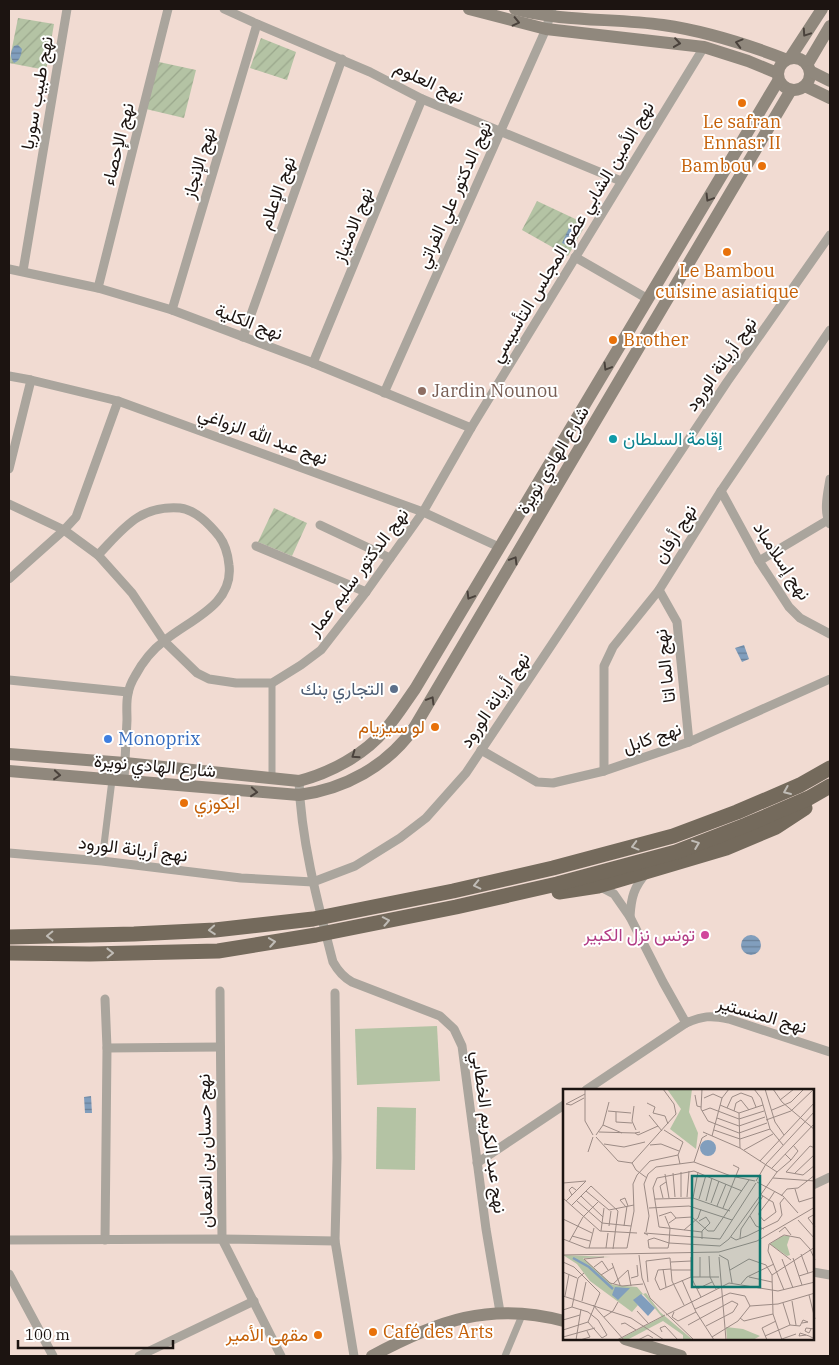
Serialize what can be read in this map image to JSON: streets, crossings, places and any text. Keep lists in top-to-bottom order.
{
  "streets": {
    "main road": ["شارع الهادي نويرة"],
    "street": [
      "نهج العلوم",
      "نهج طبيب سوريا",
      "نهج الإحصاء",
      "نهج الإنجاز",
      "نهج الإعلام",
      "نهج الدكتور علي الفراتي",
      "نهج الامتياز",
      "نهج الأمين الشابي عضو المجلس التأسيسي",
      "نهج الكلية",
      "نهج أريانة الورود",
      "نهج عبد الله الزواغي",
      "نهج أرفان",
      "نهج إسلامباد",
      "نهج الدكتور سليم عمار",
      "نهج الما اتا",
      "نهج كابل",
      "نهج المنستير",
      "نهج عبد الكريم الخطابي",
      "نهج حسان بن النعمان"
    ]
  },
  "crossings": [
    ["نهج العلوم", "نهج الإنجاز"],
    ["نهج العلوم", "نهج الإعلام"],
    ["نهج العلوم", "نهج الدكتور علي الفراتي"],
    ["نهج العلوم", "نهج الامتياز"],
    ["نهج العلوم", "نهج الأمين الشابي عضو المجلس التأسيسي"],
    ["نهج طبيب سوريا", "نهج الكلية"],
    ["نهج الإحصاء", "نهج الكلية"],
    ["نهج الإنجاز", "نهج الكلية"],
    ["نهج الإعلام", "نهج الكلية"],
    ["نهج الدكتور علي الفراتي", "نهج الكلية"],
    ["نهج الامتياز", "نهج الكلية"],
    ["نهج الأمين الشابي عضو المجلس التأسيسي", "نهج الكلية"],
    ["نهج الأمين الشابي عضو المجلس التأسيسي", "نهج عبد الله الزواغي"],
    ["نهج الأمين الشابي عضو المجلس التأسيسي", "نهج الدكتور سليم عمار"],
    ["نهج أريانة الورود", "نهج كابل"],
    ["نهج أريانة الورود", "نهج عبد الكريم الخطابي"],
    ["نهج عبد الله الزواغي", "شارع الهادي نويرة"],
    ["نهج عبد الله الزواغي", "نهج الدكتور سليم عمار"],
    ["شارع الهادي نويرة", "نهج عبد الكريم الخطابي"],
    ["نهج أرفان", "نهج إسلامباد"],
    ["نهج أرفان", "نهج الما اتا"],
    ["نهج أرفان", "نهج كابل"],
    ["نهج الما اتا", "نهج كابل"]
  ],
  "places": [
    "Le safran Ennasr II",
    "Bambou",
    "Le Bambou cuisine asiatique",
    "Brother",
    "Jardin Nounou",
    "إقامة السلطان",
    "التجاري بنك",
    "لو سيزيام",
    "Monoprix",
    "ايكوزي",
    "تونس نزل الكبير",
    "Café des Arts",
    "مقهى الأمير"
  ],
  "scale_bar": "100 m"
}
